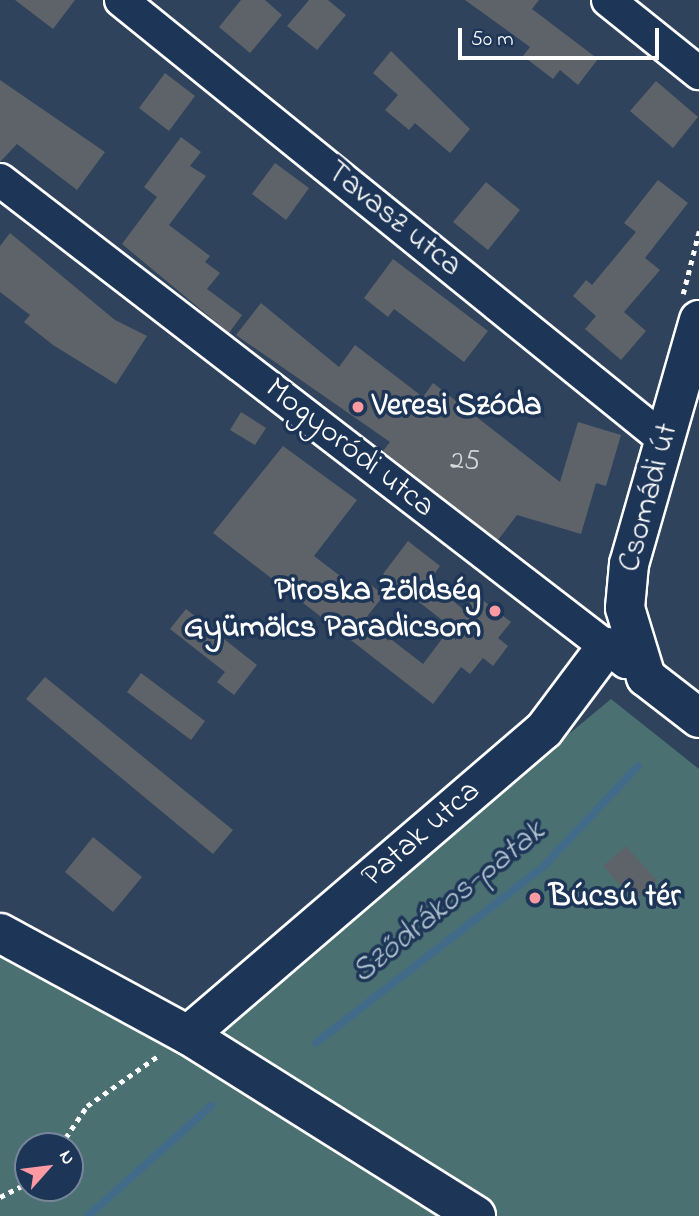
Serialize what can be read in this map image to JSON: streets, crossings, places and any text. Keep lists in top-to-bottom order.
{
  "streets": {
    "street": [
      "Tavasz utca",
      "Mogyoródi utca",
      "Csomádi út",
      "Patak utca"
    ]
  },
  "crossings": [
    ["Tavasz utca", "Csomádi út"],
    ["Mogyoródi utca", "Csomádi út"],
    ["Mogyoródi utca", "Patak utca"],
    ["Csomádi út", "Patak utca"]
  ],
  "water": ["Sződrákos-patak"],
  "places": ["Veresi Szóda", "Piroska Zöldség Gyümölcs Paradicsom", "Búcsú tér"],
  "house_numbers": ["25"],
  "scale_bar": "50 m",
  "north": "top right"
}
